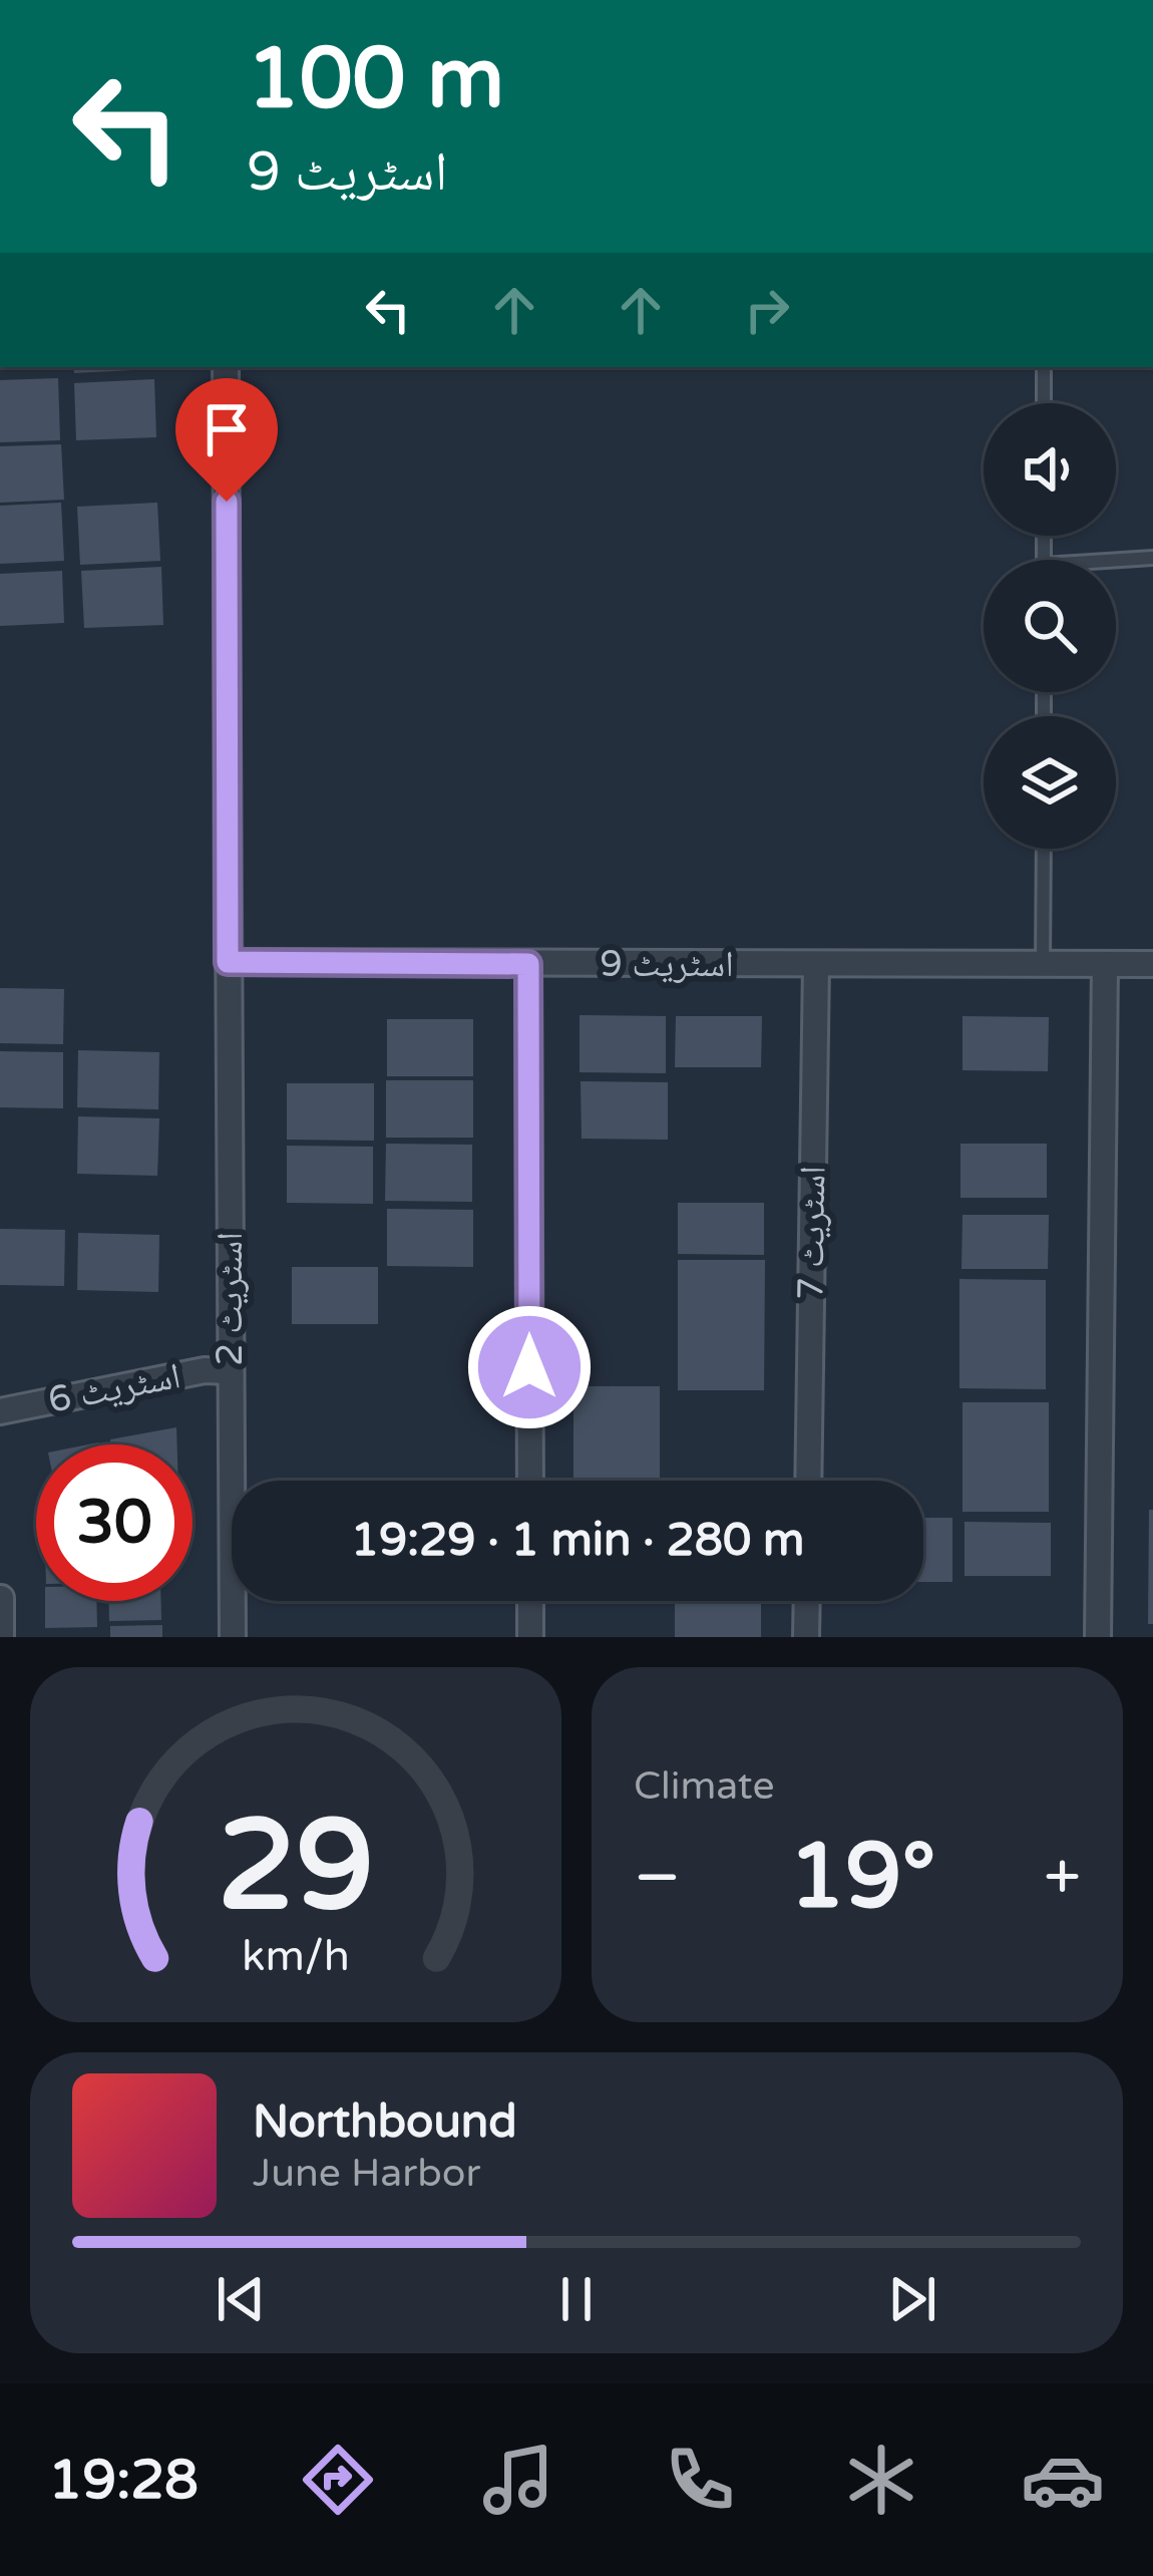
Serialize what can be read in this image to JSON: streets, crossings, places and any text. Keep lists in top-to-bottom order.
{
  "streets": {
    "street": [
      "اسٹریٹ 9",
      "اسٹریٹ 7",
      "اسٹریٹ 2",
      "اسٹریٹ 6"
    ]
  },
  "crossings": [
    ["اسٹریٹ 9", "اسٹریٹ 7"],
    ["اسٹریٹ 9", "اسٹریٹ 2"],
    ["اسٹریٹ 2", "اسٹریٹ 6"]
  ],
  "page": {
    "turn": ["100 m", "اسٹریٹ 9"],
    "limit": "30",
    "trip": "19:29 · 1 min · 280 m",
    "tile": "Climate",
    "heat": ["−", "19°", "+"],
    "song": ["Northbound", "June Harbor"],
    "tabs": "19:28",
    "gauge": ["29", "km/h"]
  }
}
